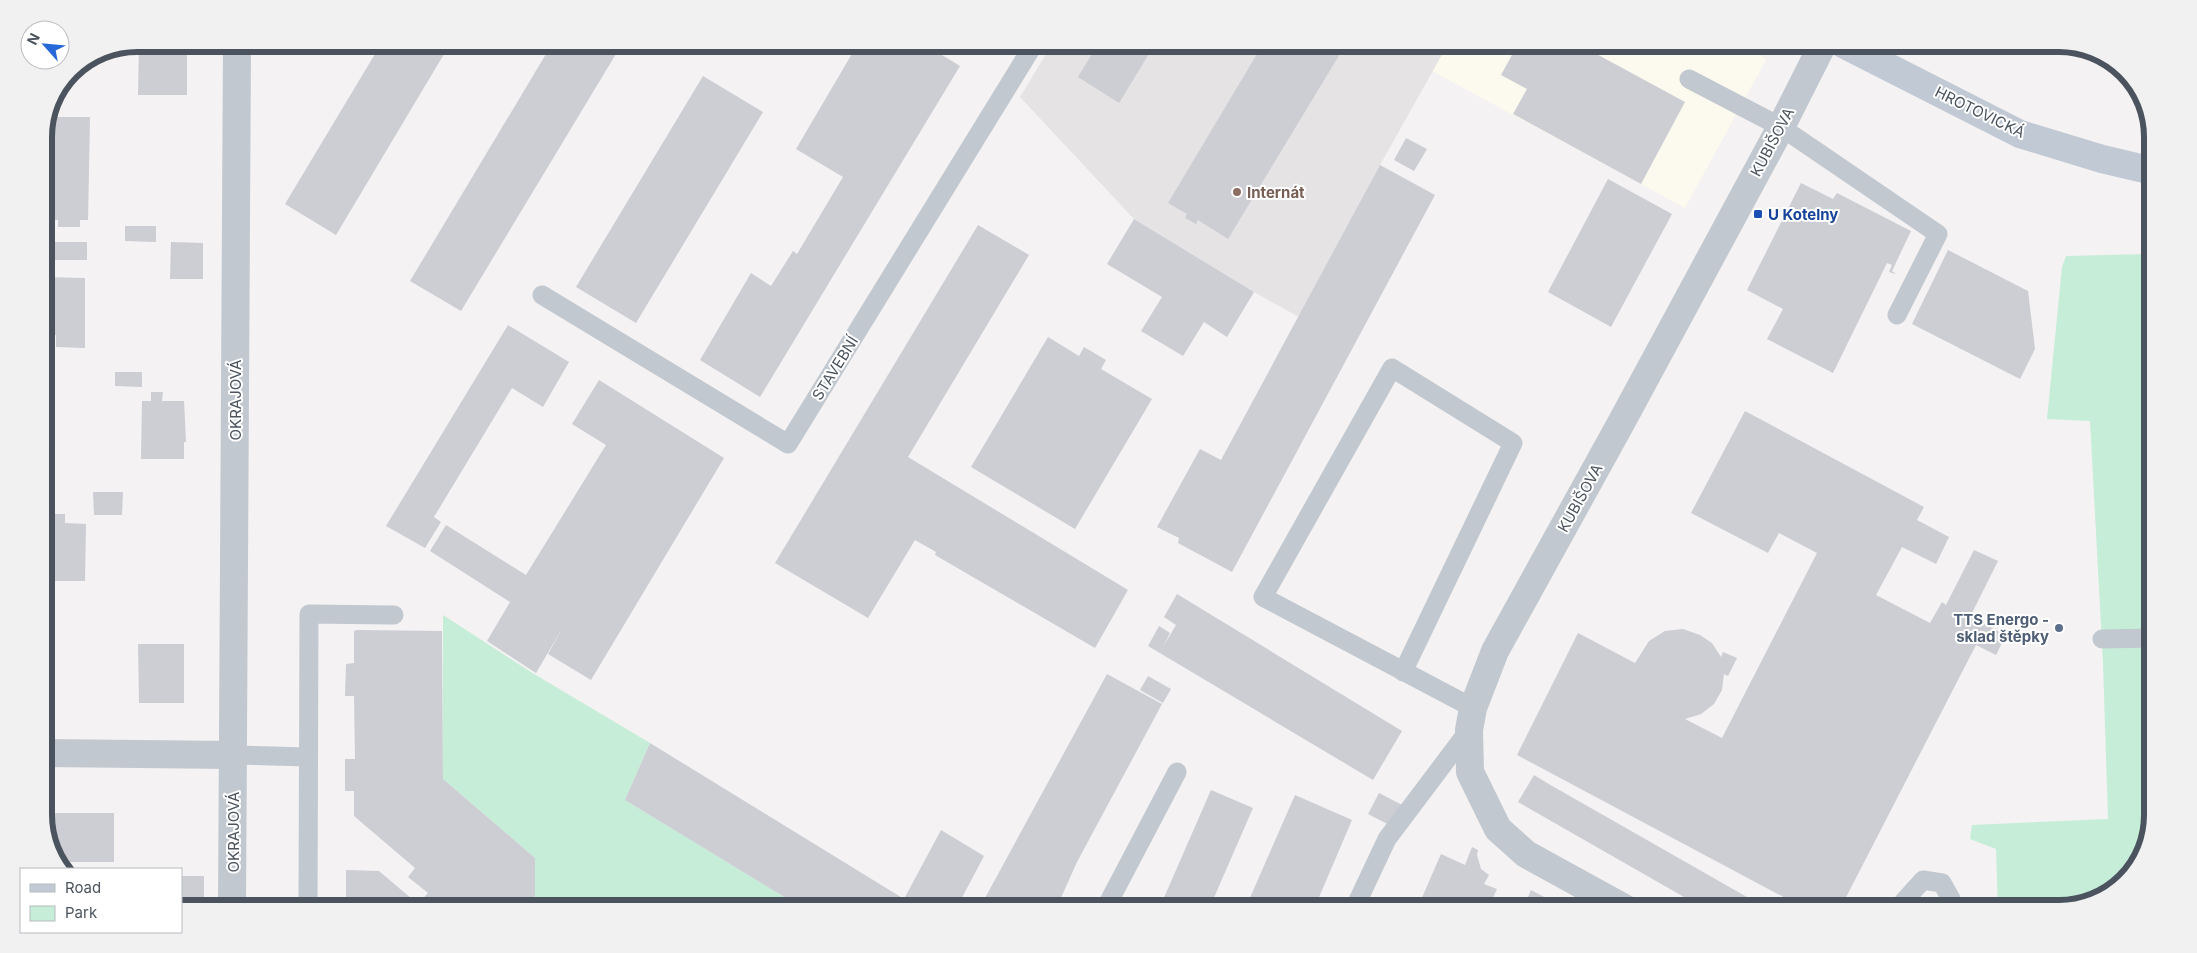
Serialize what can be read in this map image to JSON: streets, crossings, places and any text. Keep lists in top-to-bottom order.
{
  "streets": {
    "main road": ["HROTOVICKÁ"],
    "street": ["KUBIŠOVA", "OKRAJOVÁ"],
    "lane": ["STAVEBNÍ"]
  },
  "places": {
    "other": ["Internát", "TTS Energo - sklad štěpky"],
    "transit": ["U Kotelny"]
  },
  "legend": ["Road", "Park"],
  "north": "top left"
}
